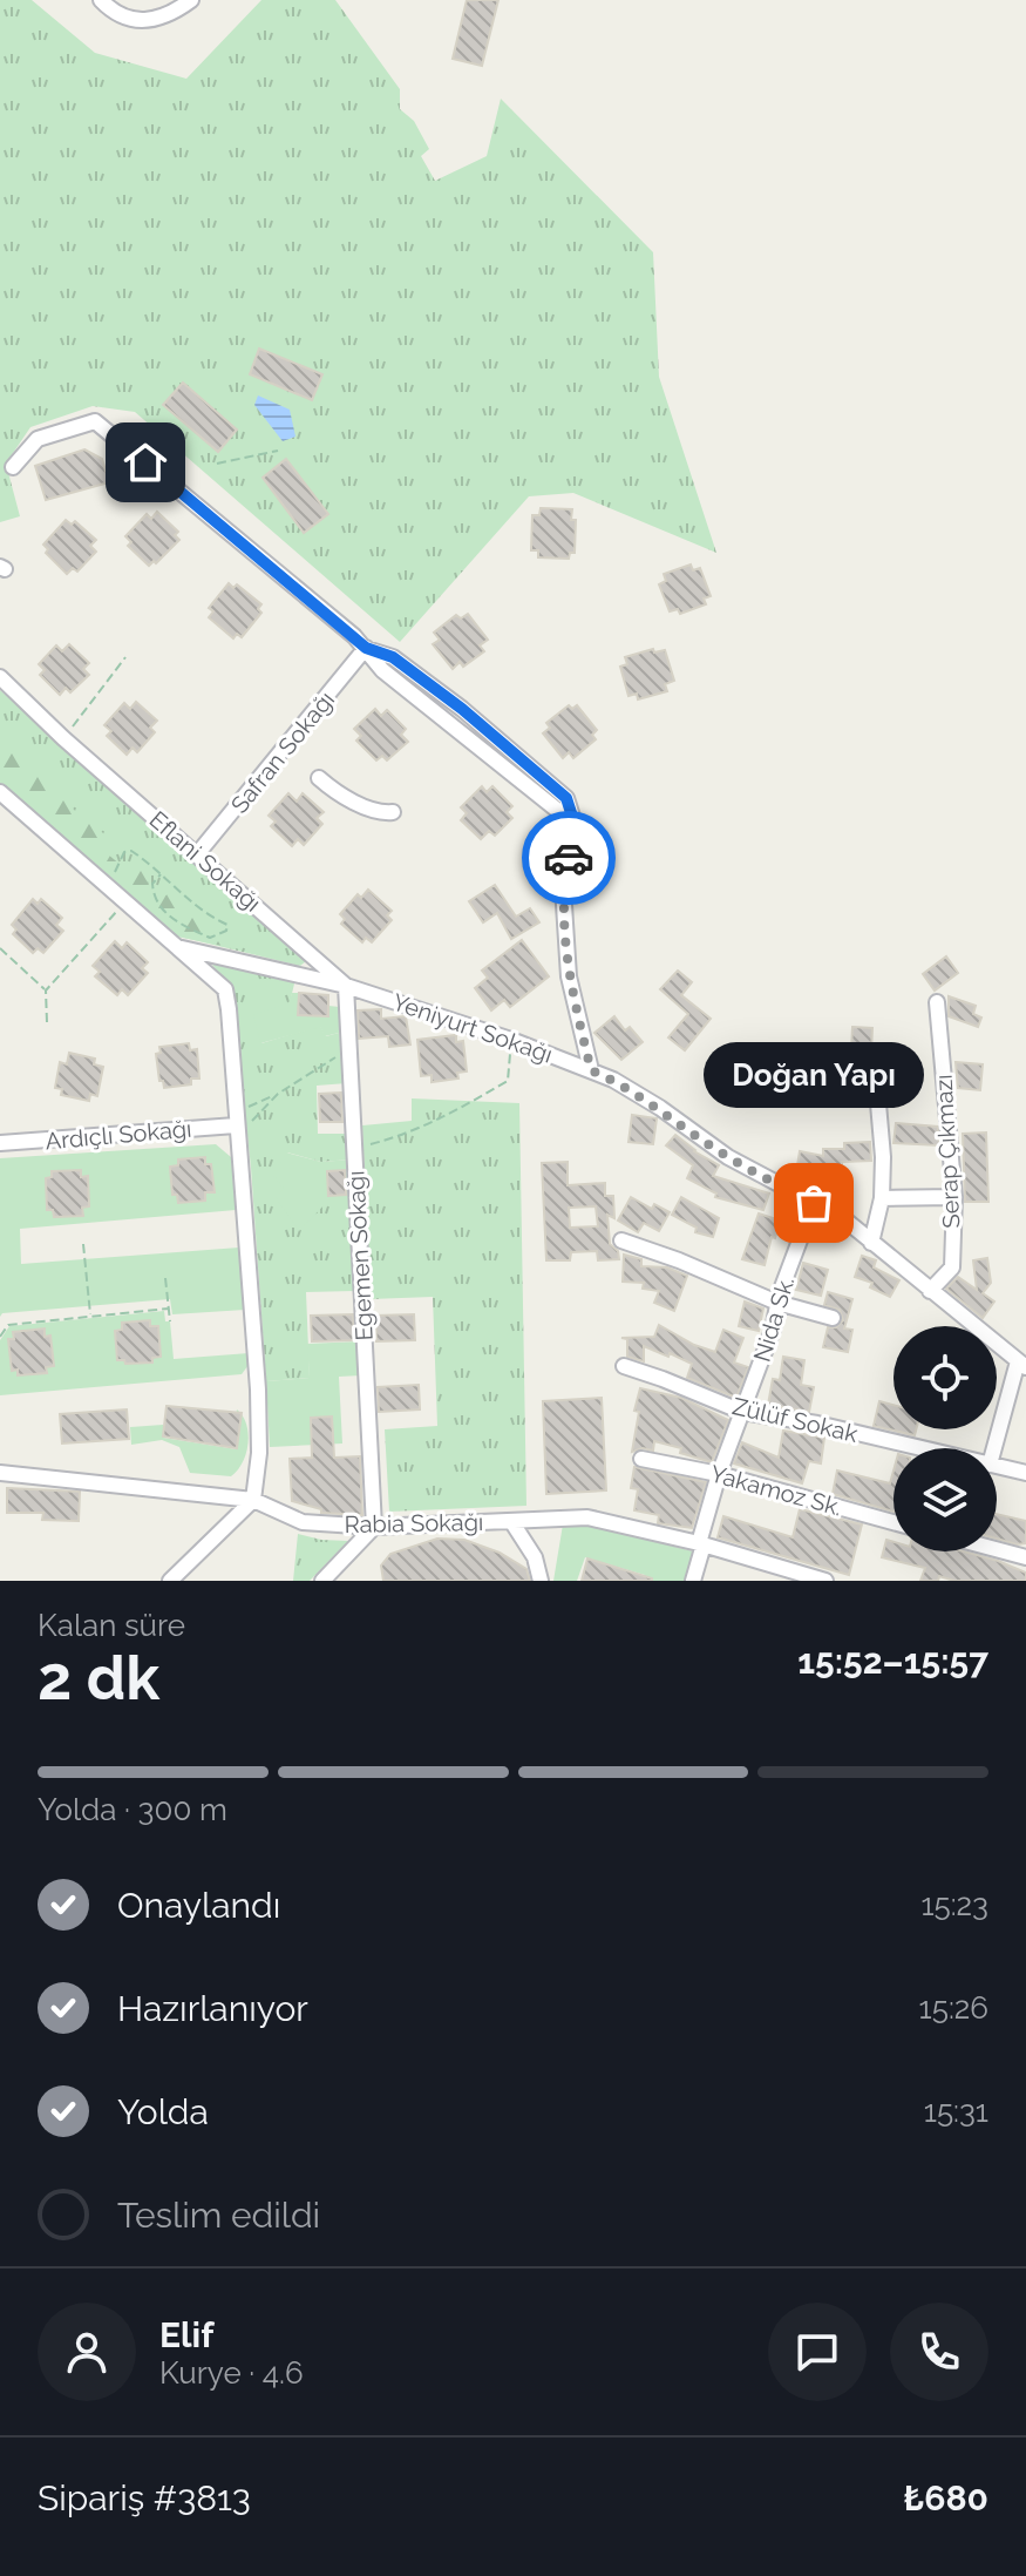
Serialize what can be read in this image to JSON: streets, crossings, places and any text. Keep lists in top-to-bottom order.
{
  "streets": {
    "street": [
      "Safran Sokağı",
      "Eflani Sokağı",
      "Yeniyurt Sokağı",
      "Ardıçlı Sokağı",
      "Serap Çıkmazı",
      "Egemen Sokağı",
      "Nida Sk.",
      "Zülüf Sokak",
      "Yakamoz Sk.",
      "Rabia Sokağı"
    ]
  },
  "crossings": [
    ["Safran Sokağı", "Eflani Sokağı"],
    ["Eflani Sokağı", "Yeniyurt Sokağı"],
    ["Eflani Sokağı", "Egemen Sokağı"],
    ["Yeniyurt Sokağı", "Serap Çıkmazı"],
    ["Yeniyurt Sokağı", "Egemen Sokağı"],
    ["Yeniyurt Sokağı", "Nida Sk."],
    ["Egemen Sokağı", "Rabia Sokağı"],
    ["Nida Sk.", "Zülüf Sokak"],
    ["Nida Sk.", "Yakamoz Sk."],
    ["Nida Sk.", "Rabia Sokağı"]
  ],
  "places": ["Doğan Yapı"],
  "page": {
    "bubble": "Doğan Yapı",
    "heading": ["2 dk", "Kalan süre", "15:52–15:57"],
    "panel": [
      "Elif",
      "Kurye · 4.6",
      "Sipariş #3813",
      "₺680"
    ],
    "bar": "Yolda · 300 m",
    "list": [
      ["Onaylandı", "15:23"],
      ["Hazırlanıyor", "15:26"],
      ["Yolda", "15:31"],
      "Teslim edildi"
    ]
  }
}
